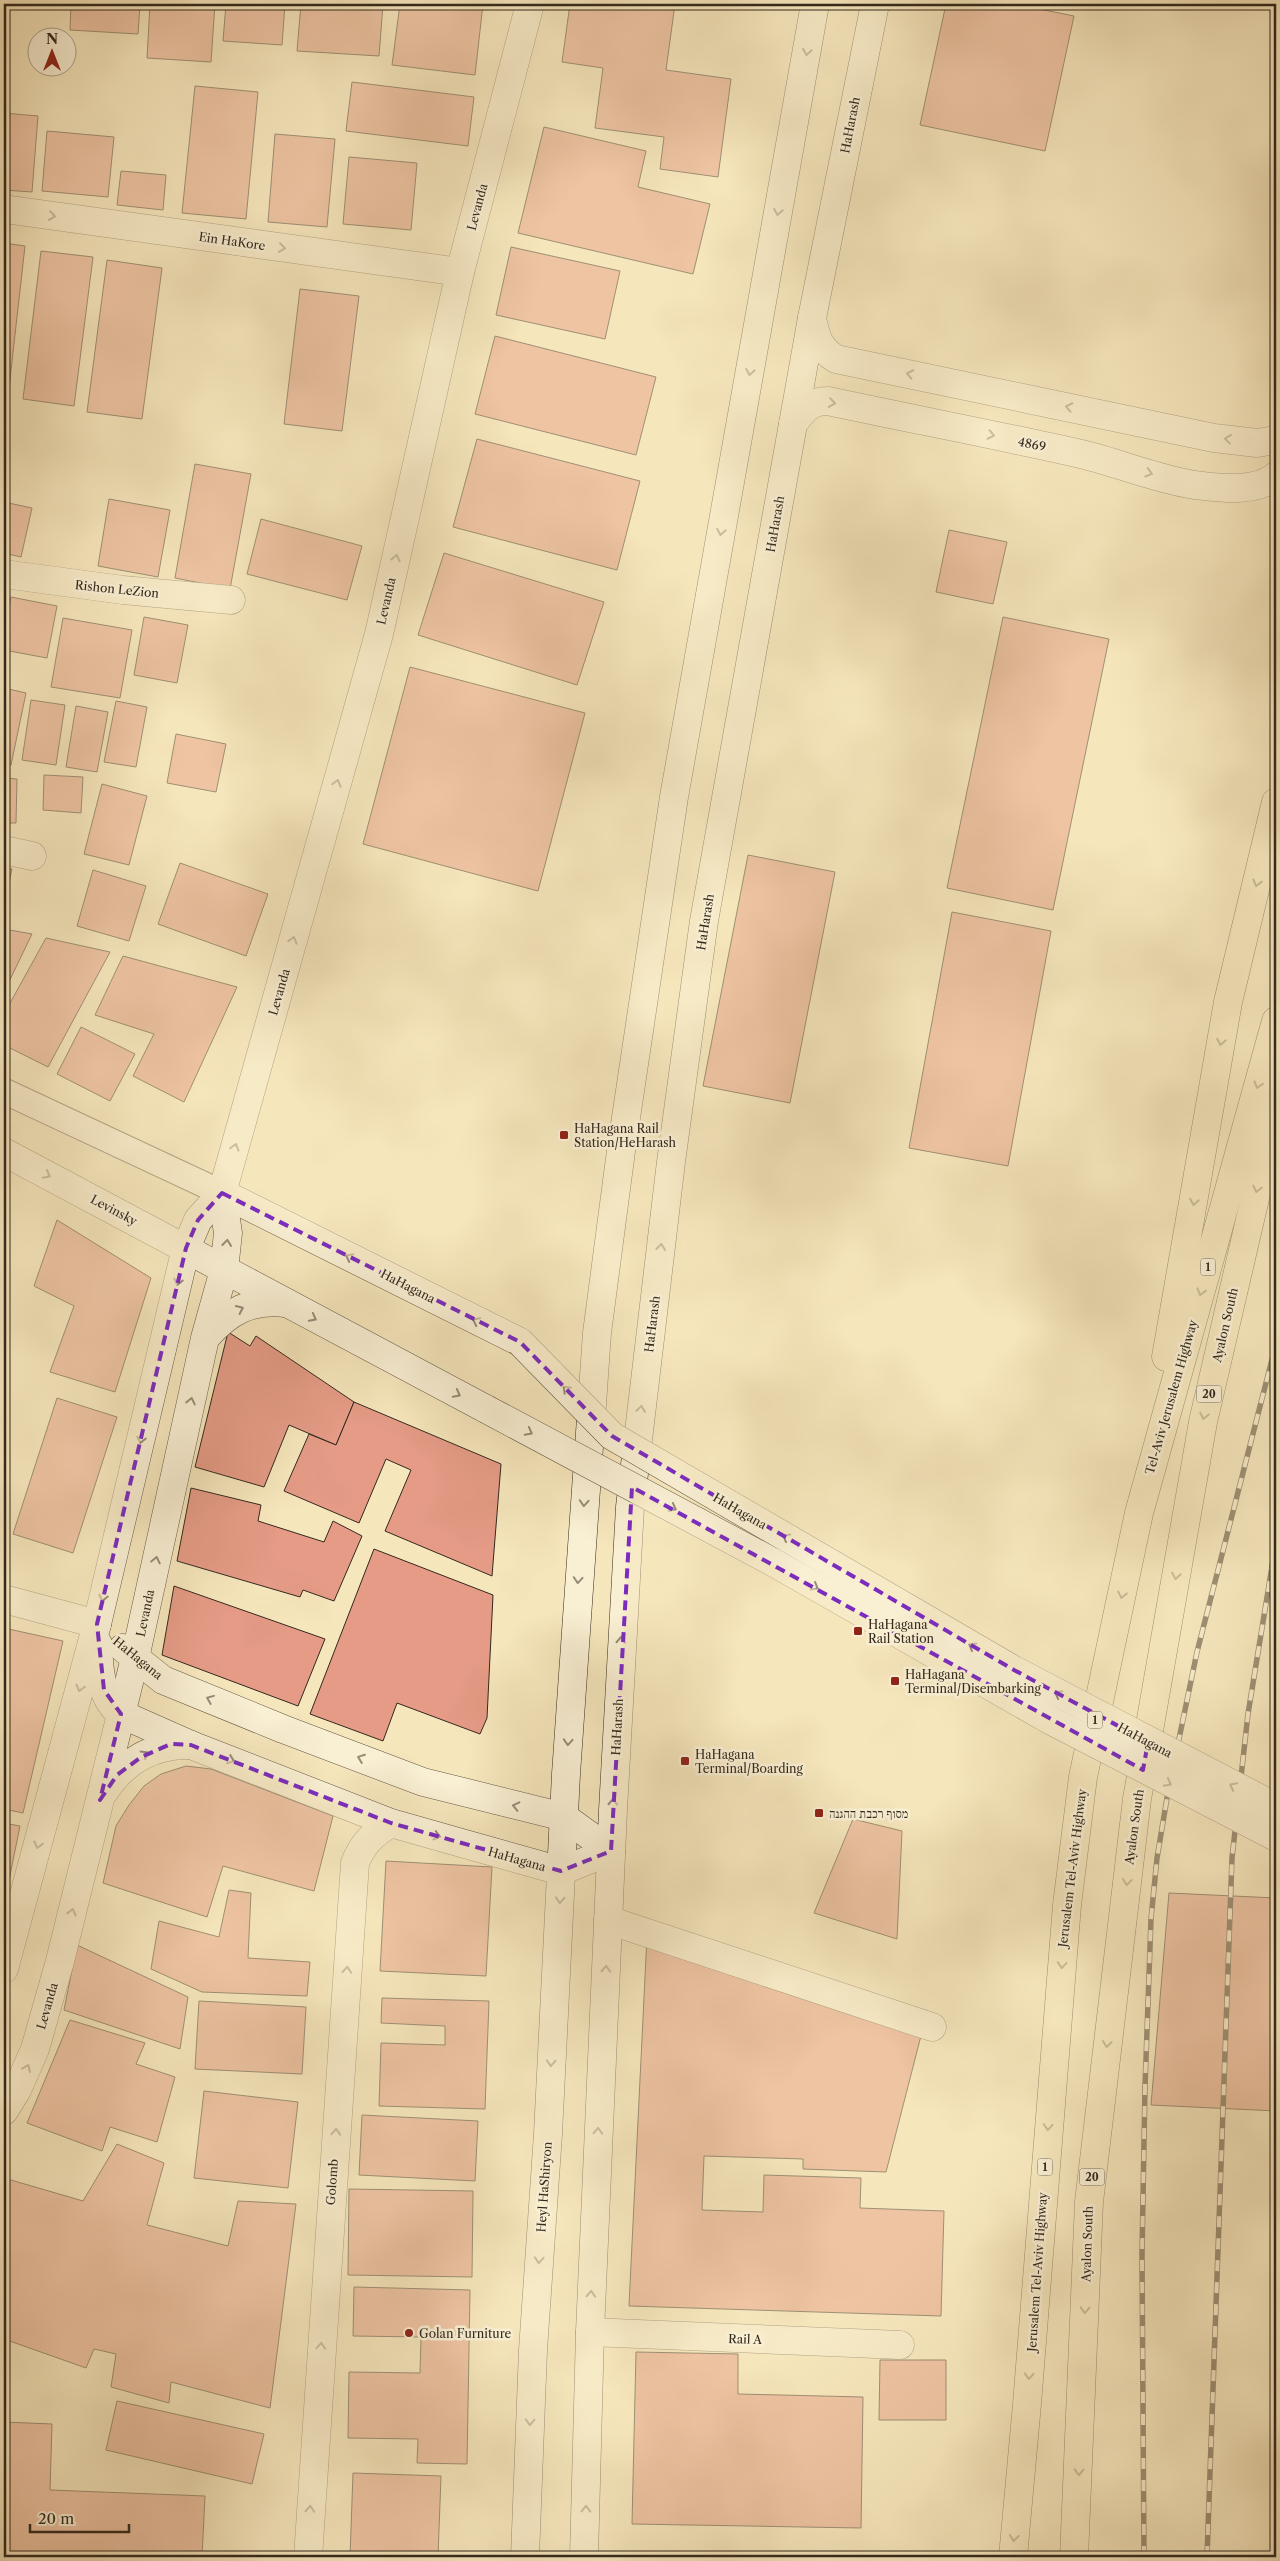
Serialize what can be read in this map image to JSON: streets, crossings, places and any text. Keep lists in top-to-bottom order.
{
  "streets": {
    "highway": [
      "1",
      "Ayalon South",
      "20",
      "Tel-Aviv Jerusalem Highway",
      "Jerusalem Tel-Aviv Highway"
    ],
    "street": [
      "HaHarash",
      "Levanda",
      "Ein HaKore",
      "4869",
      "Rishon LeZion",
      "Levinsky",
      "HaHagana",
      "Golomb",
      "Heyl HaShiryon",
      "Rail A"
    ]
  },
  "crossings": [
    ["HaHarash", "4869"],
    ["HaHarash", "HaHagana"],
    ["Levanda", "Ein HaKore"],
    ["Levanda", "Levinsky"],
    ["Levanda", "HaHagana"],
    ["HaHagana", "Golomb"],
    ["HaHagana", "Heyl HaShiryon"],
    ["Tel-Aviv Jerusalem Highway", "Jerusalem Tel-Aviv Highway"]
  ],
  "one_way": [
    "Ein HaKore",
    "Ayalon South",
    "Jerusalem Tel-Aviv Highway",
    "Golomb"
  ],
  "places": {
    "transit": [
      "HaHagana Rail Station/HeHarash",
      "HaHagana Rail Station",
      "HaHagana Terminal/Disembarking",
      "HaHagana Terminal/Boarding",
      "מסוף רכבת ההגנה"
    ],
    "other": ["Golan Furniture"]
  },
  "scale_bar": "20 m",
  "north": "top"
}
